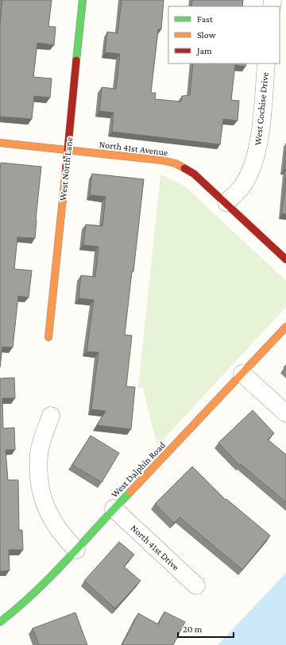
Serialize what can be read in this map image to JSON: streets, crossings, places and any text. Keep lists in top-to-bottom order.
{
  "streets": {
    "street": [
      "West Cochise Drive",
      "North 41st Avenue",
      "West North Lane",
      "West Dalphin Road",
      "North 41st Drive"
    ]
  },
  "crossings": [
    ["West Cochise Drive", "North 41st Avenue"],
    ["North 41st Avenue", "West North Lane"],
    ["West Dalphin Road", "North 41st Drive"]
  ],
  "legend": ["Fast", "Slow", "Jam"],
  "scale_bar": "20 m"
}
